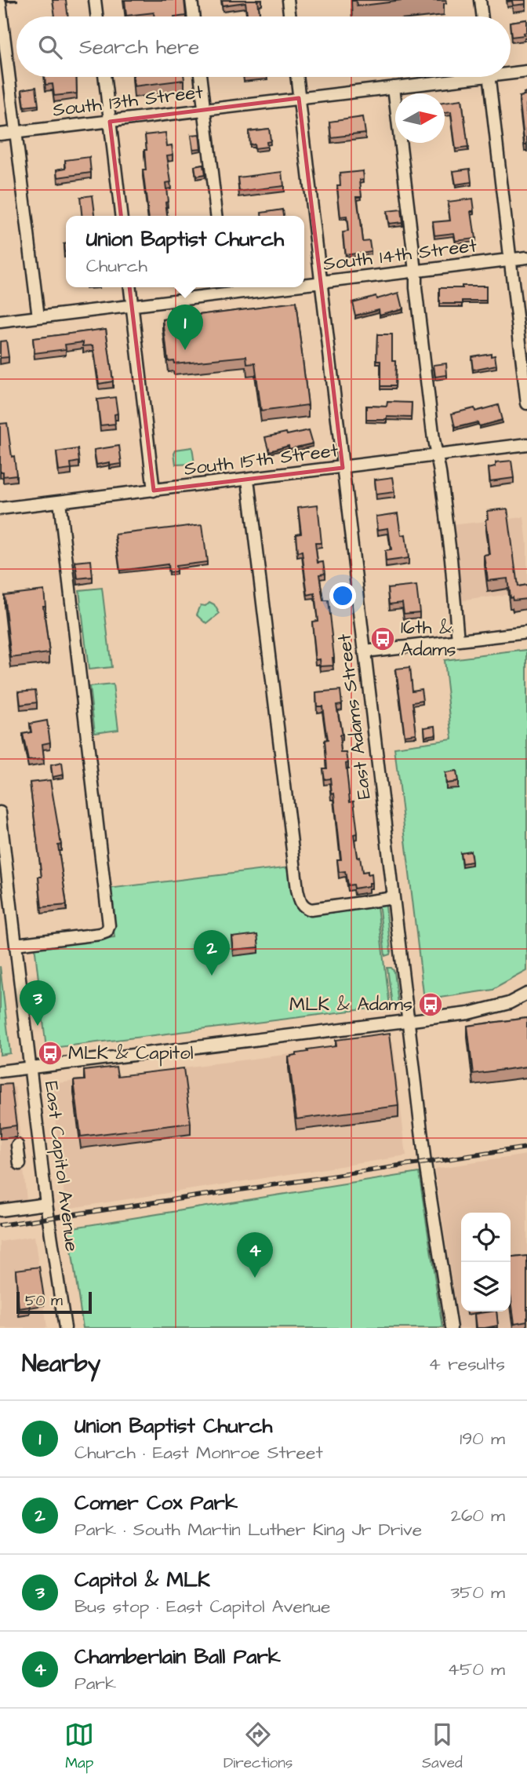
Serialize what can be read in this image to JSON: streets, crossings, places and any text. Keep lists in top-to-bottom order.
{
  "streets": {
    "street": [
      "South 13th Street",
      "South 14th Street",
      "South 15th Street",
      "East Adams Street",
      "East Capitol Avenue"
    ]
  },
  "crossings": [
    ["South 13th Street", "East Adams Street"],
    ["South 14th Street", "East Adams Street"],
    ["South 15th Street", "East Adams Street"]
  ],
  "places": {
    "bus stop": ["16th & Adams", "MLK & Adams", "MLK & Capitol"]
  },
  "scale_bar": "50 m",
  "north": "right",
  "page": {
    "search": "Search here",
    "popup": ["Union Baptist Church", "Church"],
    "pins": [
      "1",
      "2",
      "3",
      "4"
    ],
    "scale": "50 m",
    "heading": ["Nearby", "4 results"],
    "list": [
      {
        "mark": "1",
        "name": "Union Baptist Church",
        "note": "Church · East Monroe Street",
        "value": "190 m"
      },
      {
        "mark": "2",
        "name": "Comer Cox Park",
        "note": "Park · South Martin Luther King Jr Drive",
        "value": "260 m"
      },
      {
        "mark": "3",
        "name": "Capitol & MLK",
        "note": "Bus stop · East Capitol Avenue",
        "value": "350 m"
      },
      {
        "mark": "4",
        "name": "Chamberlain Ball Park",
        "note": "Park",
        "value": "450 m"
      }
    ],
    "nav": ["Map", "Directions", "Saved"]
  }
}
